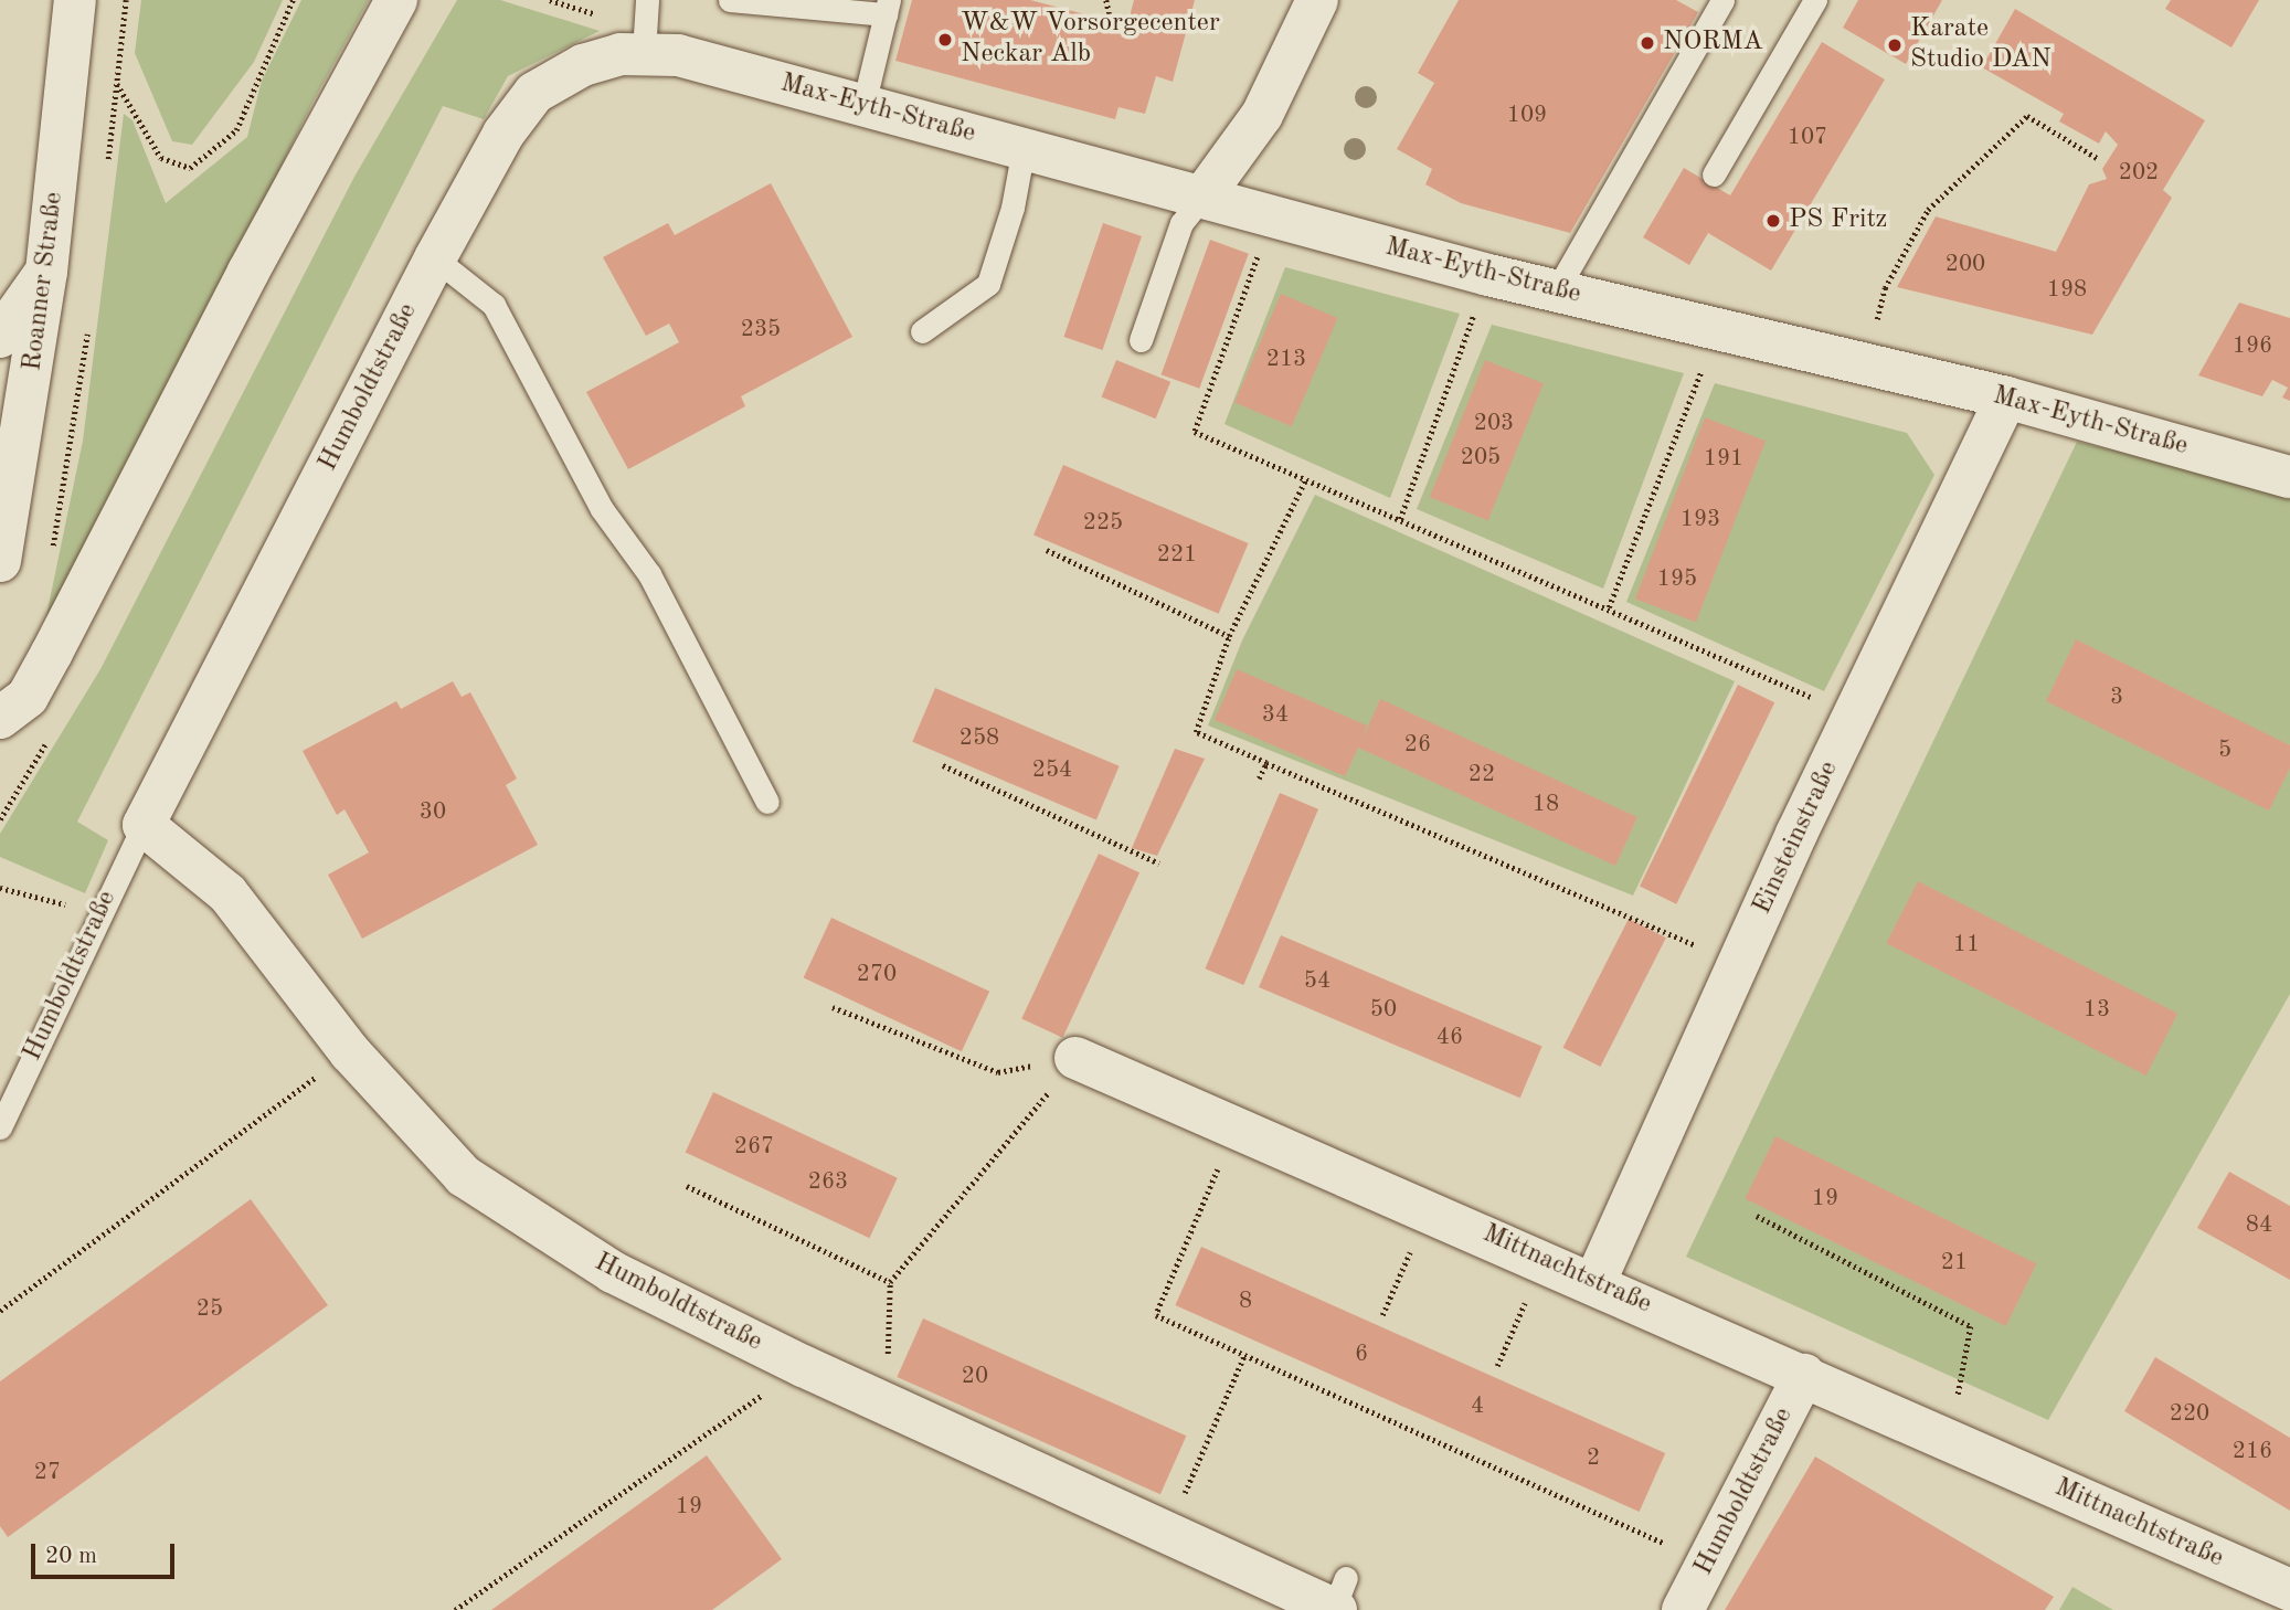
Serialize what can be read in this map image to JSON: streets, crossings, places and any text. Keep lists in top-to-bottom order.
{
  "streets": {
    "street": [
      "Max-Eyth-Straße",
      "Roanner Straße",
      "Humboldtstraße",
      "Einsteinstraße",
      "Mittnachtstraße"
    ]
  },
  "crossings": [
    ["Max-Eyth-Straße", "Humboldtstraße"],
    ["Max-Eyth-Straße", "Einsteinstraße"],
    ["Humboldtstraße", "Mittnachtstraße"],
    ["Einsteinstraße", "Mittnachtstraße"]
  ],
  "places": [
    "W&W Vorsorgecenter Neckar Alb",
    "NORMA",
    "Karate Studio DAN",
    "PS Fritz"
  ],
  "house_numbers": [
    "109",
    "107",
    "202",
    "200",
    "198",
    "235",
    "196",
    "213",
    "203",
    "205",
    "191",
    "193",
    "225",
    "221",
    "195",
    "3",
    "34",
    "258",
    "26",
    "5",
    "254",
    "22",
    "18",
    "30",
    "11",
    "270",
    "54",
    "50",
    "13",
    "46",
    "267",
    "263",
    "19",
    "84",
    "21",
    "8",
    "25",
    "6",
    "20",
    "4",
    "220",
    "216",
    "2",
    "27",
    "19"
  ],
  "scale_bar": "20 m"
}
